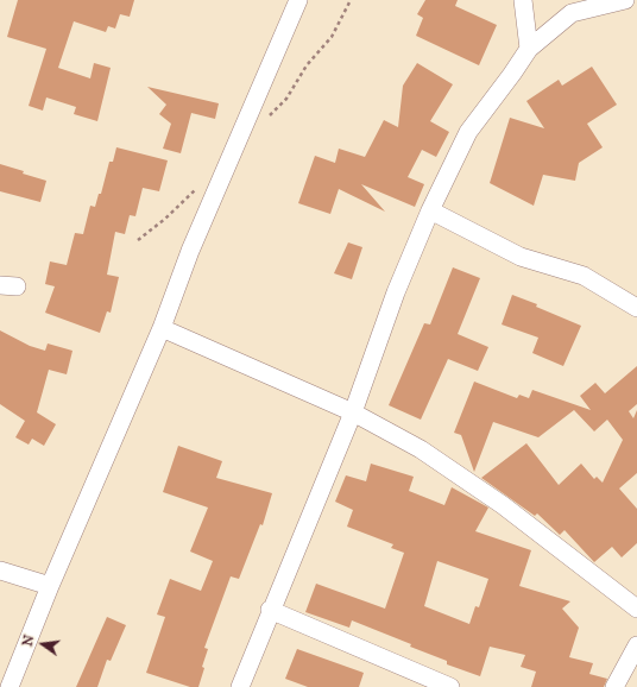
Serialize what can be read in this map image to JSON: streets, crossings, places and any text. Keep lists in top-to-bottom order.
{
  "north": "left"
}
